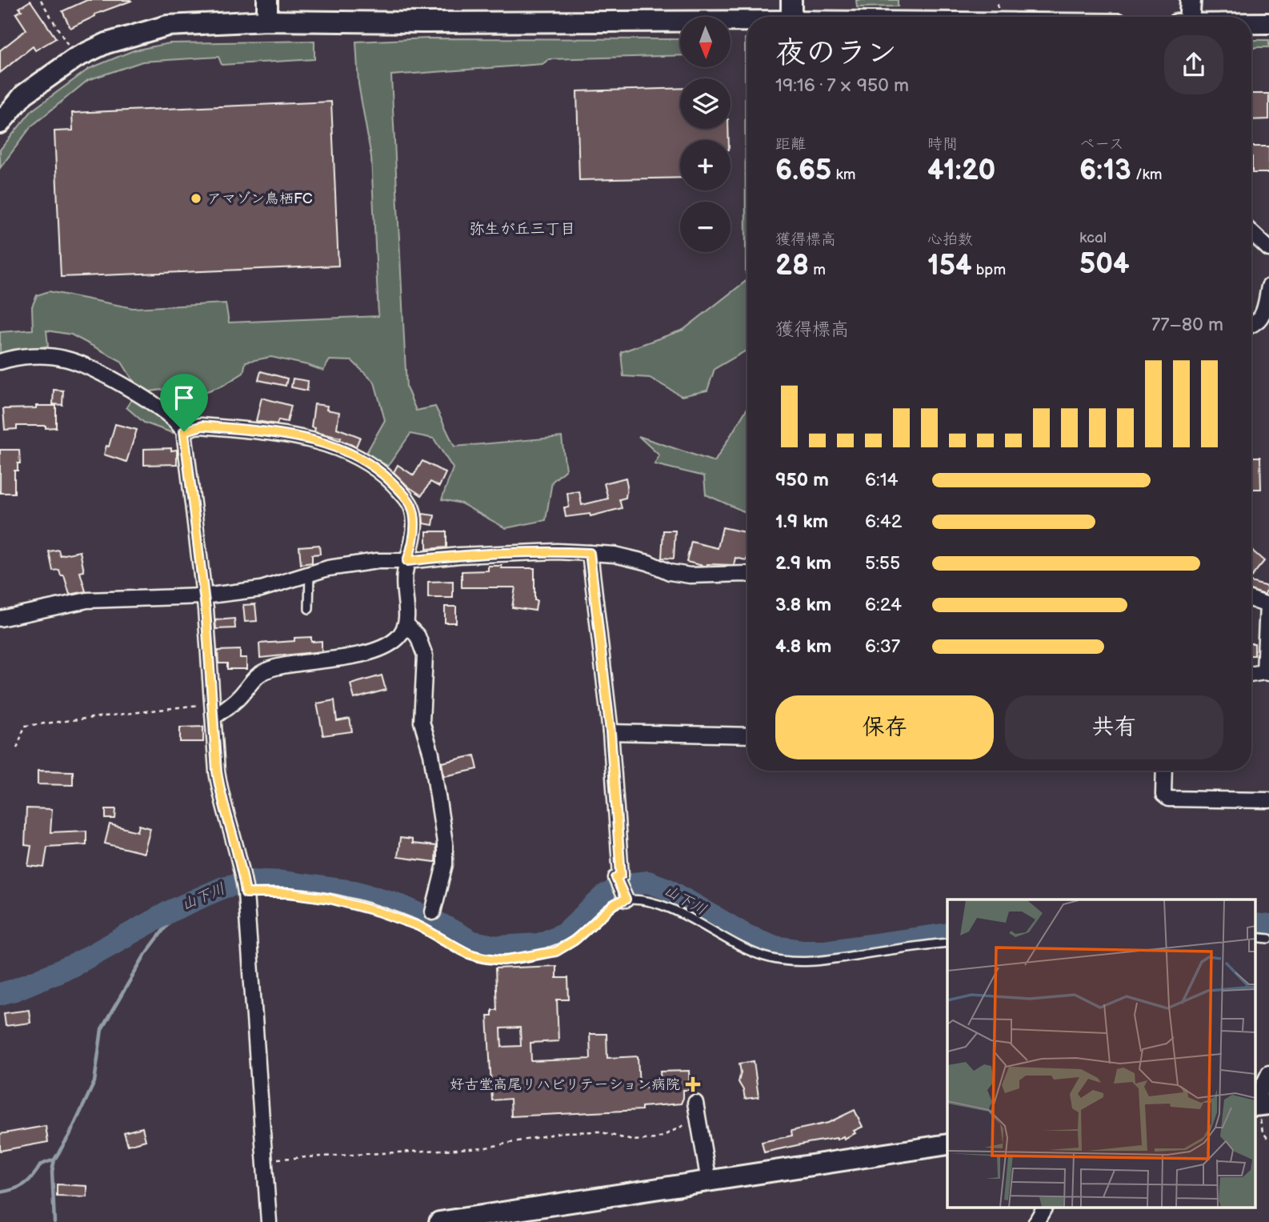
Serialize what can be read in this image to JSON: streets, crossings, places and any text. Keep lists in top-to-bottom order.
{
  "districts": ["弥生が丘三丁目"],
  "water": ["山下川"],
  "places": {
    "other": ["アマゾン鳥栖FC"],
    "health": ["好古堂高尾リハビリテーション病院"]
  },
  "north": "bottom",
  "page": {
    "map_buttons": ["+", "−"],
    "heading": ["夜のラン", "19:16 · 7 × 950 m"],
    "stats": [
      ["距離", "6.65 km"],
      ["時間", "41:20"],
      ["ペース", "6:13 /km"],
      ["獲得標高", "28 m"],
      ["心拍数", "154 bpm"],
      ["kcal", "504"]
    ],
    "chart": ["獲得標高", "77–80 m"],
    "list": [
      {
        "name": "950 m",
        "note": "6:14"
      },
      {
        "name": "1.9 km",
        "note": "6:42"
      },
      {
        "name": "2.9 km",
        "note": "5:55"
      },
      {
        "name": "3.8 km",
        "note": "6:24"
      },
      {
        "name": "4.8 km",
        "note": "6:37"
      }
    ],
    "buttons": ["保存", "共有"]
  }
}
